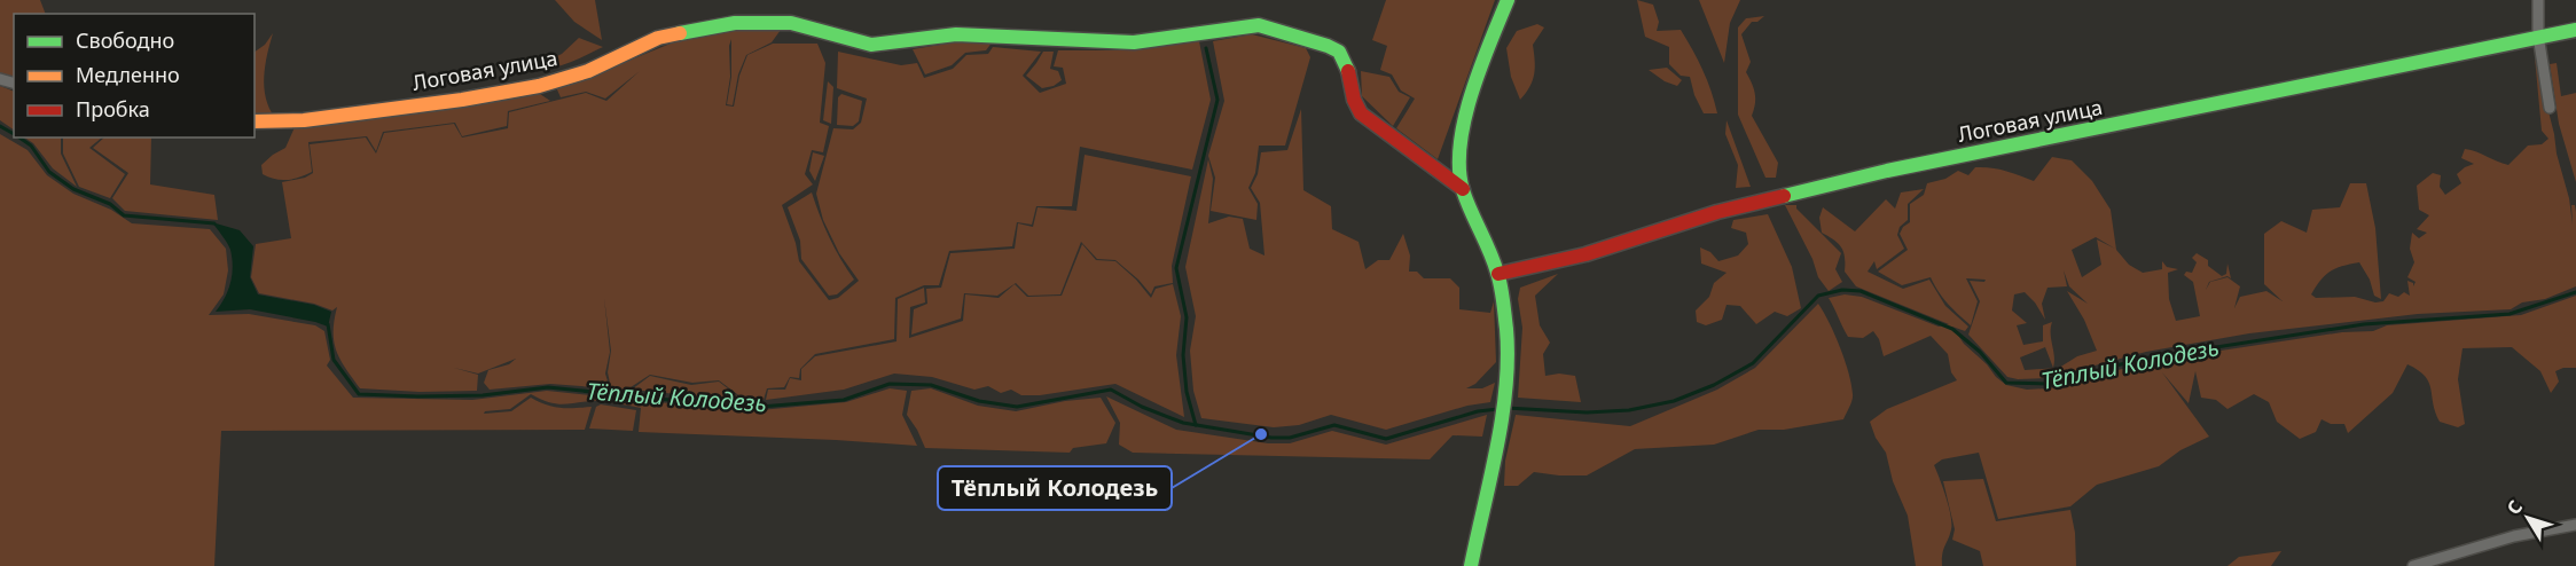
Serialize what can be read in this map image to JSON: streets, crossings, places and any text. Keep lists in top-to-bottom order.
{
  "streets": {
    "street": ["Логовая улица"]
  },
  "water": ["Тёплый Колодезь"],
  "places": ["Тёплый Колодезь"],
  "legend": ["Свободно", "Медленно", "Пробка"],
  "north": "top left"
}
